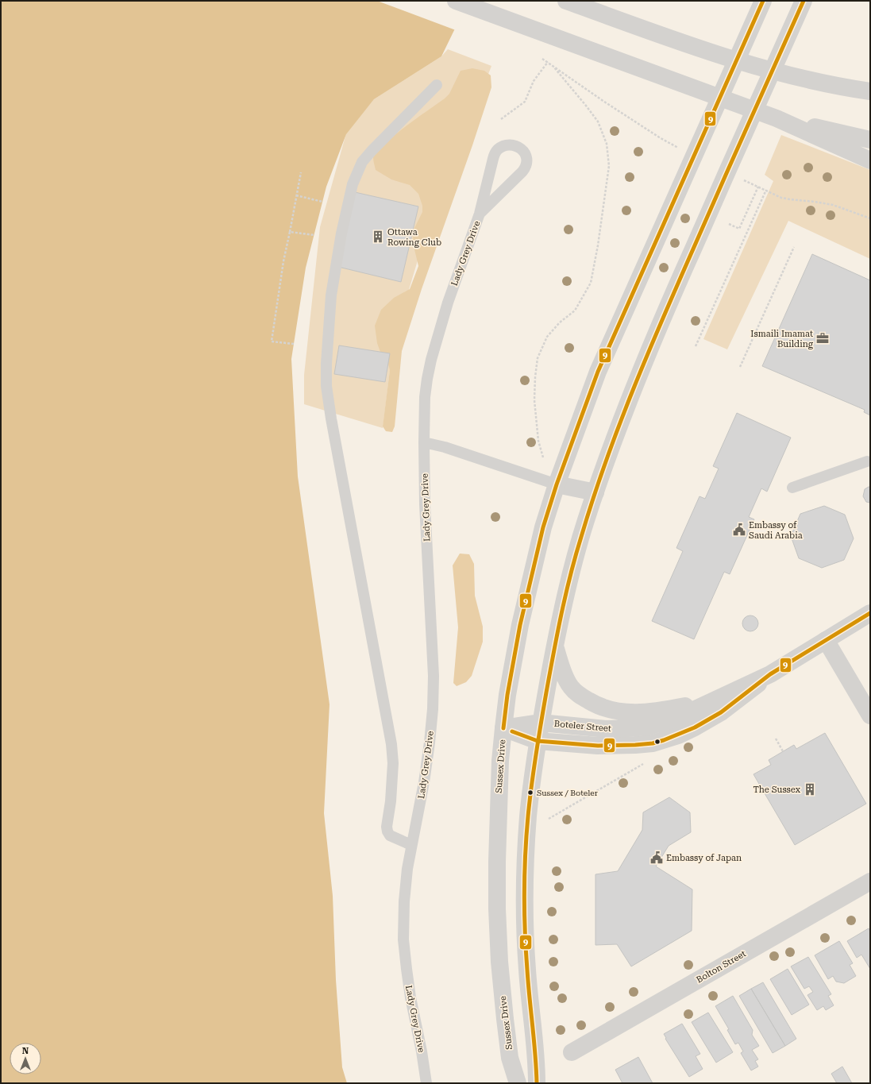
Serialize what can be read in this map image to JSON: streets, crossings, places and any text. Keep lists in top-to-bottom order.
{
  "streets": {
    "main road": ["Boteler Street", "Sussex Drive", "Bolton Street"],
    "lane": ["Lady Grey Drive"]
  },
  "crossings": [
    ["Boteler Street", "Sussex Drive"]
  ],
  "places": {
    "building": ["Ottawa Rowing Club", "The Sussex"],
    "office": ["Ismaili Imamat Building"],
    "public building": ["Embassy of Saudi Arabia", "Embassy of Japan"],
    "other": ["Sussex / Boteler"]
  },
  "lines": ["transit line 9"],
  "north": "top"
}
